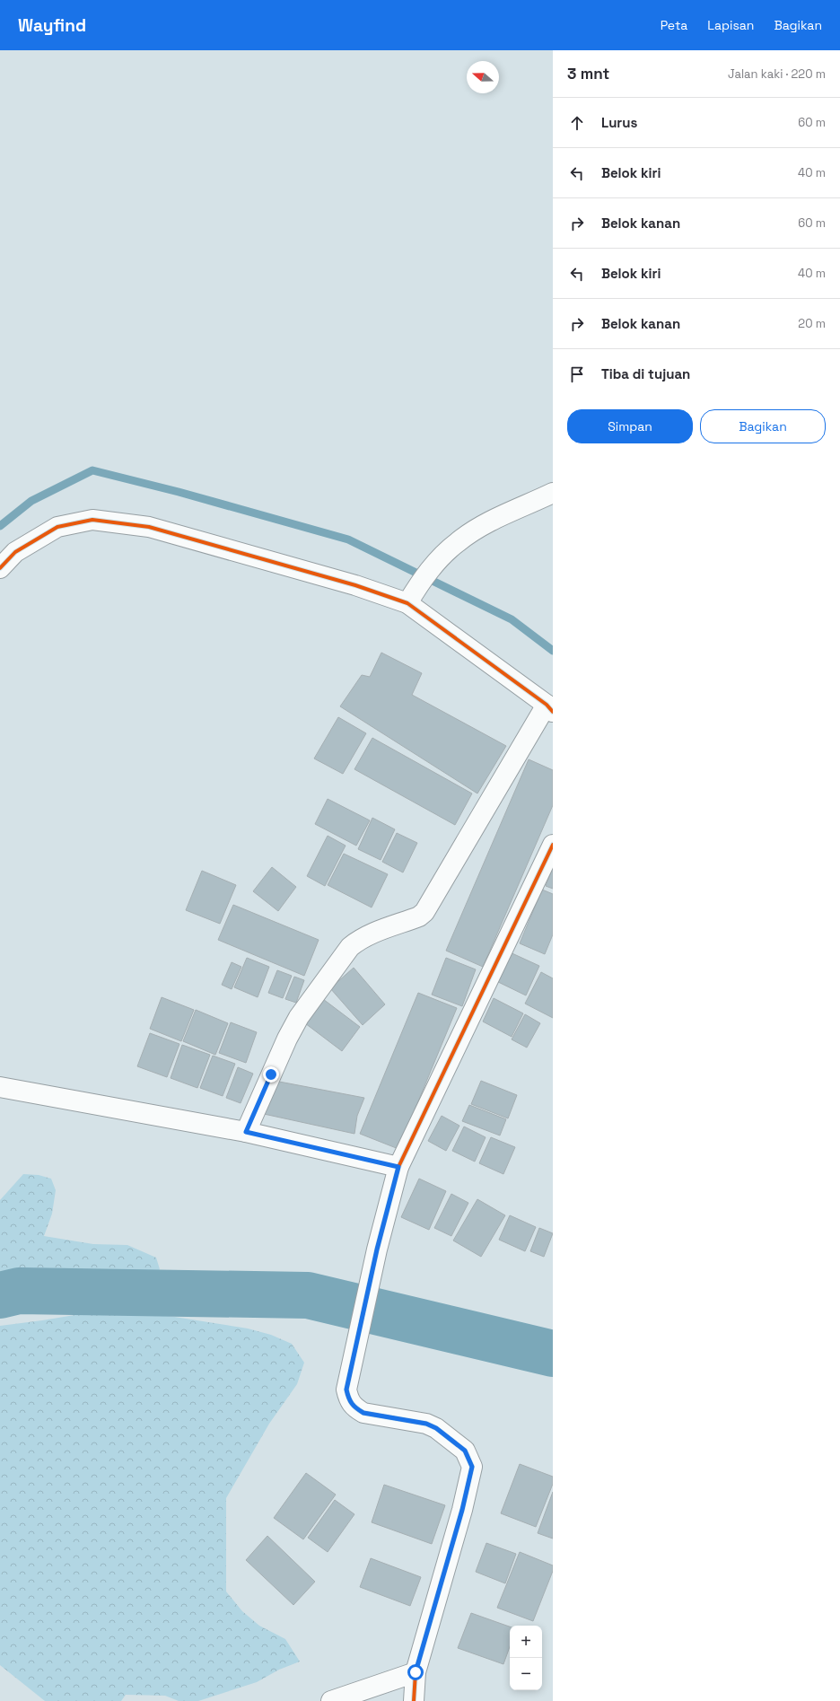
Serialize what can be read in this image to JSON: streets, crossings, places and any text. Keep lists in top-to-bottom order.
{
  "north": "left",
  "page": {
    "header": "Wayfind",
    "nav": ["Peta", "Lapisan", "Bagikan"],
    "heading": ["3 mnt", "Jalan kaki · 220 m"],
    "list": [
      ["Lurus", "60 m"],
      ["Belok kiri", "40 m"],
      ["Belok kanan", "60 m"],
      ["Belok kiri", "40 m"],
      ["Belok kanan", "20 m"],
      "Tiba di tujuan"
    ],
    "buttons": ["Simpan", "Bagikan"],
    "map_buttons": ["+", "−"]
  }
}
